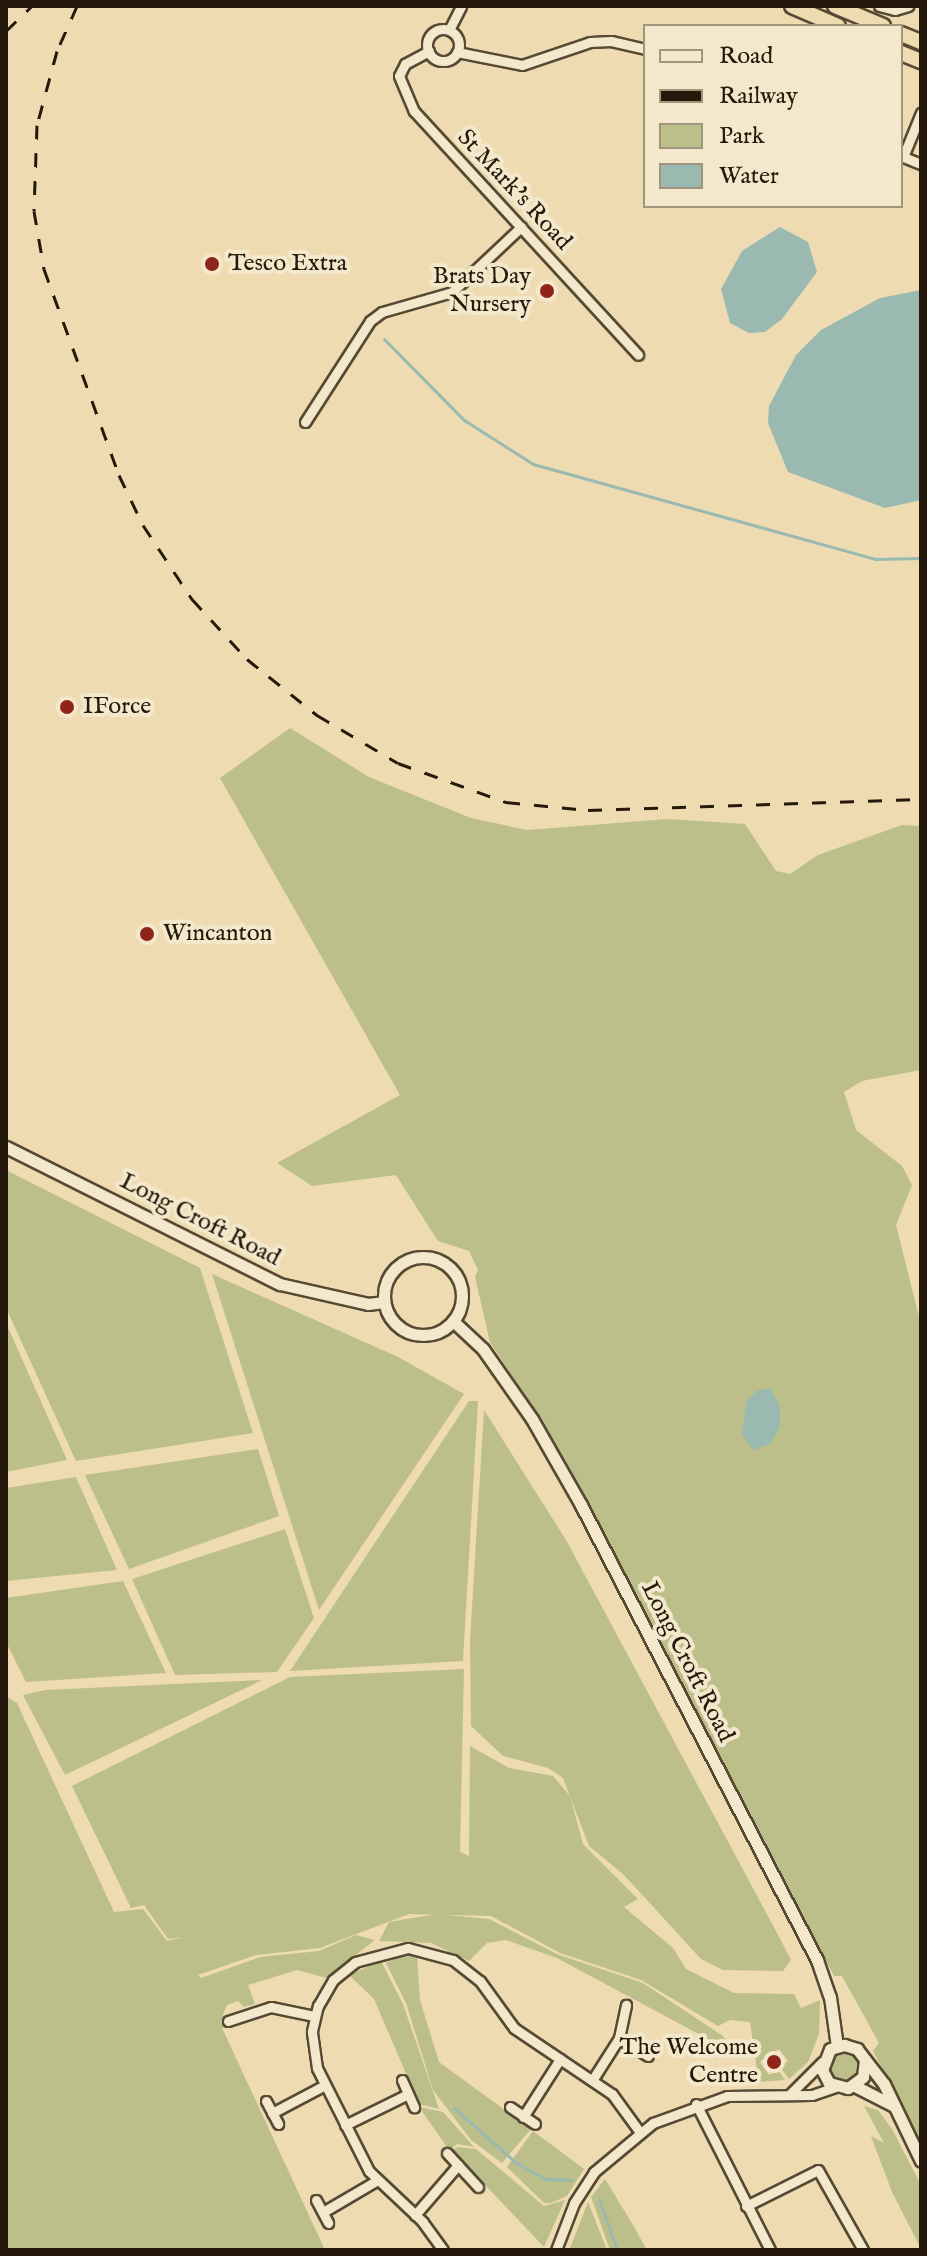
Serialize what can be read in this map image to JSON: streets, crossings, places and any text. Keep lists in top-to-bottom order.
{
  "streets": {
    "street": ["St Mark's Road", "Long Croft Road"]
  },
  "places": [
    "Tesco Extra",
    "Brats Day Nursery",
    "IForce",
    "Wincanton",
    "The Welcome Centre"
  ],
  "legend": [
    "Road",
    "Railway",
    "Park",
    "Water"
  ]
}
